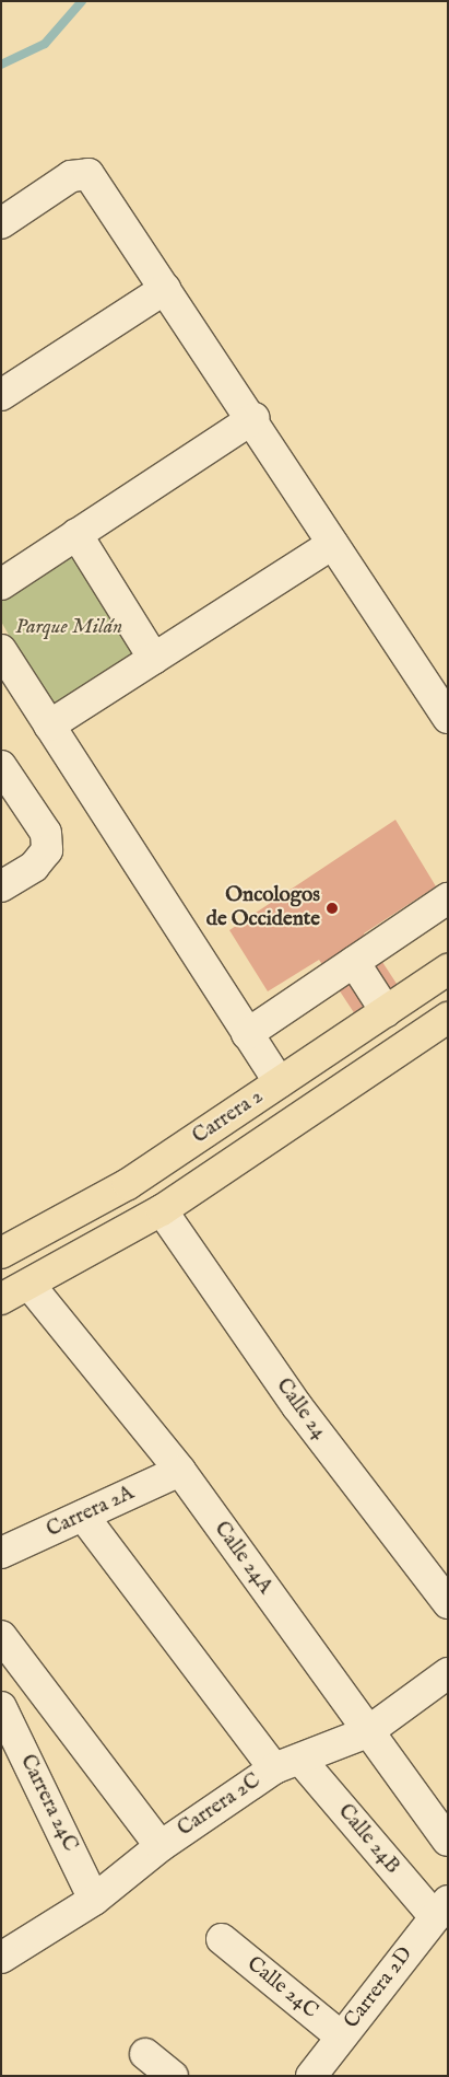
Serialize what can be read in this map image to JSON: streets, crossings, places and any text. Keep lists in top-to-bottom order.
{
  "streets": {
    "main road": ["Carrera 2"],
    "street": [
      "Calle 24",
      "Carrera 2A",
      "Calle 24A",
      "Carrera 24C",
      "Carrera 2C",
      "Calle 24B",
      "Calle 24C",
      "Carrera 2D"
    ]
  },
  "crossings": [
    ["Carrera 2", "Calle 24"],
    ["Carrera 2", "Calle 24A"],
    ["Carrera 2A", "Calle 24A"],
    ["Carrera 2A", "Calle 24B"],
    ["Calle 24A", "Carrera 2C"],
    ["Carrera 24C", "Carrera 2C"],
    ["Carrera 2C", "Calle 24B"],
    ["Calle 24B", "Carrera 2D"],
    ["Calle 24C", "Carrera 2D"]
  ],
  "parks": ["Parque Milán"],
  "places": ["Oncologos de Occidente"]
}
